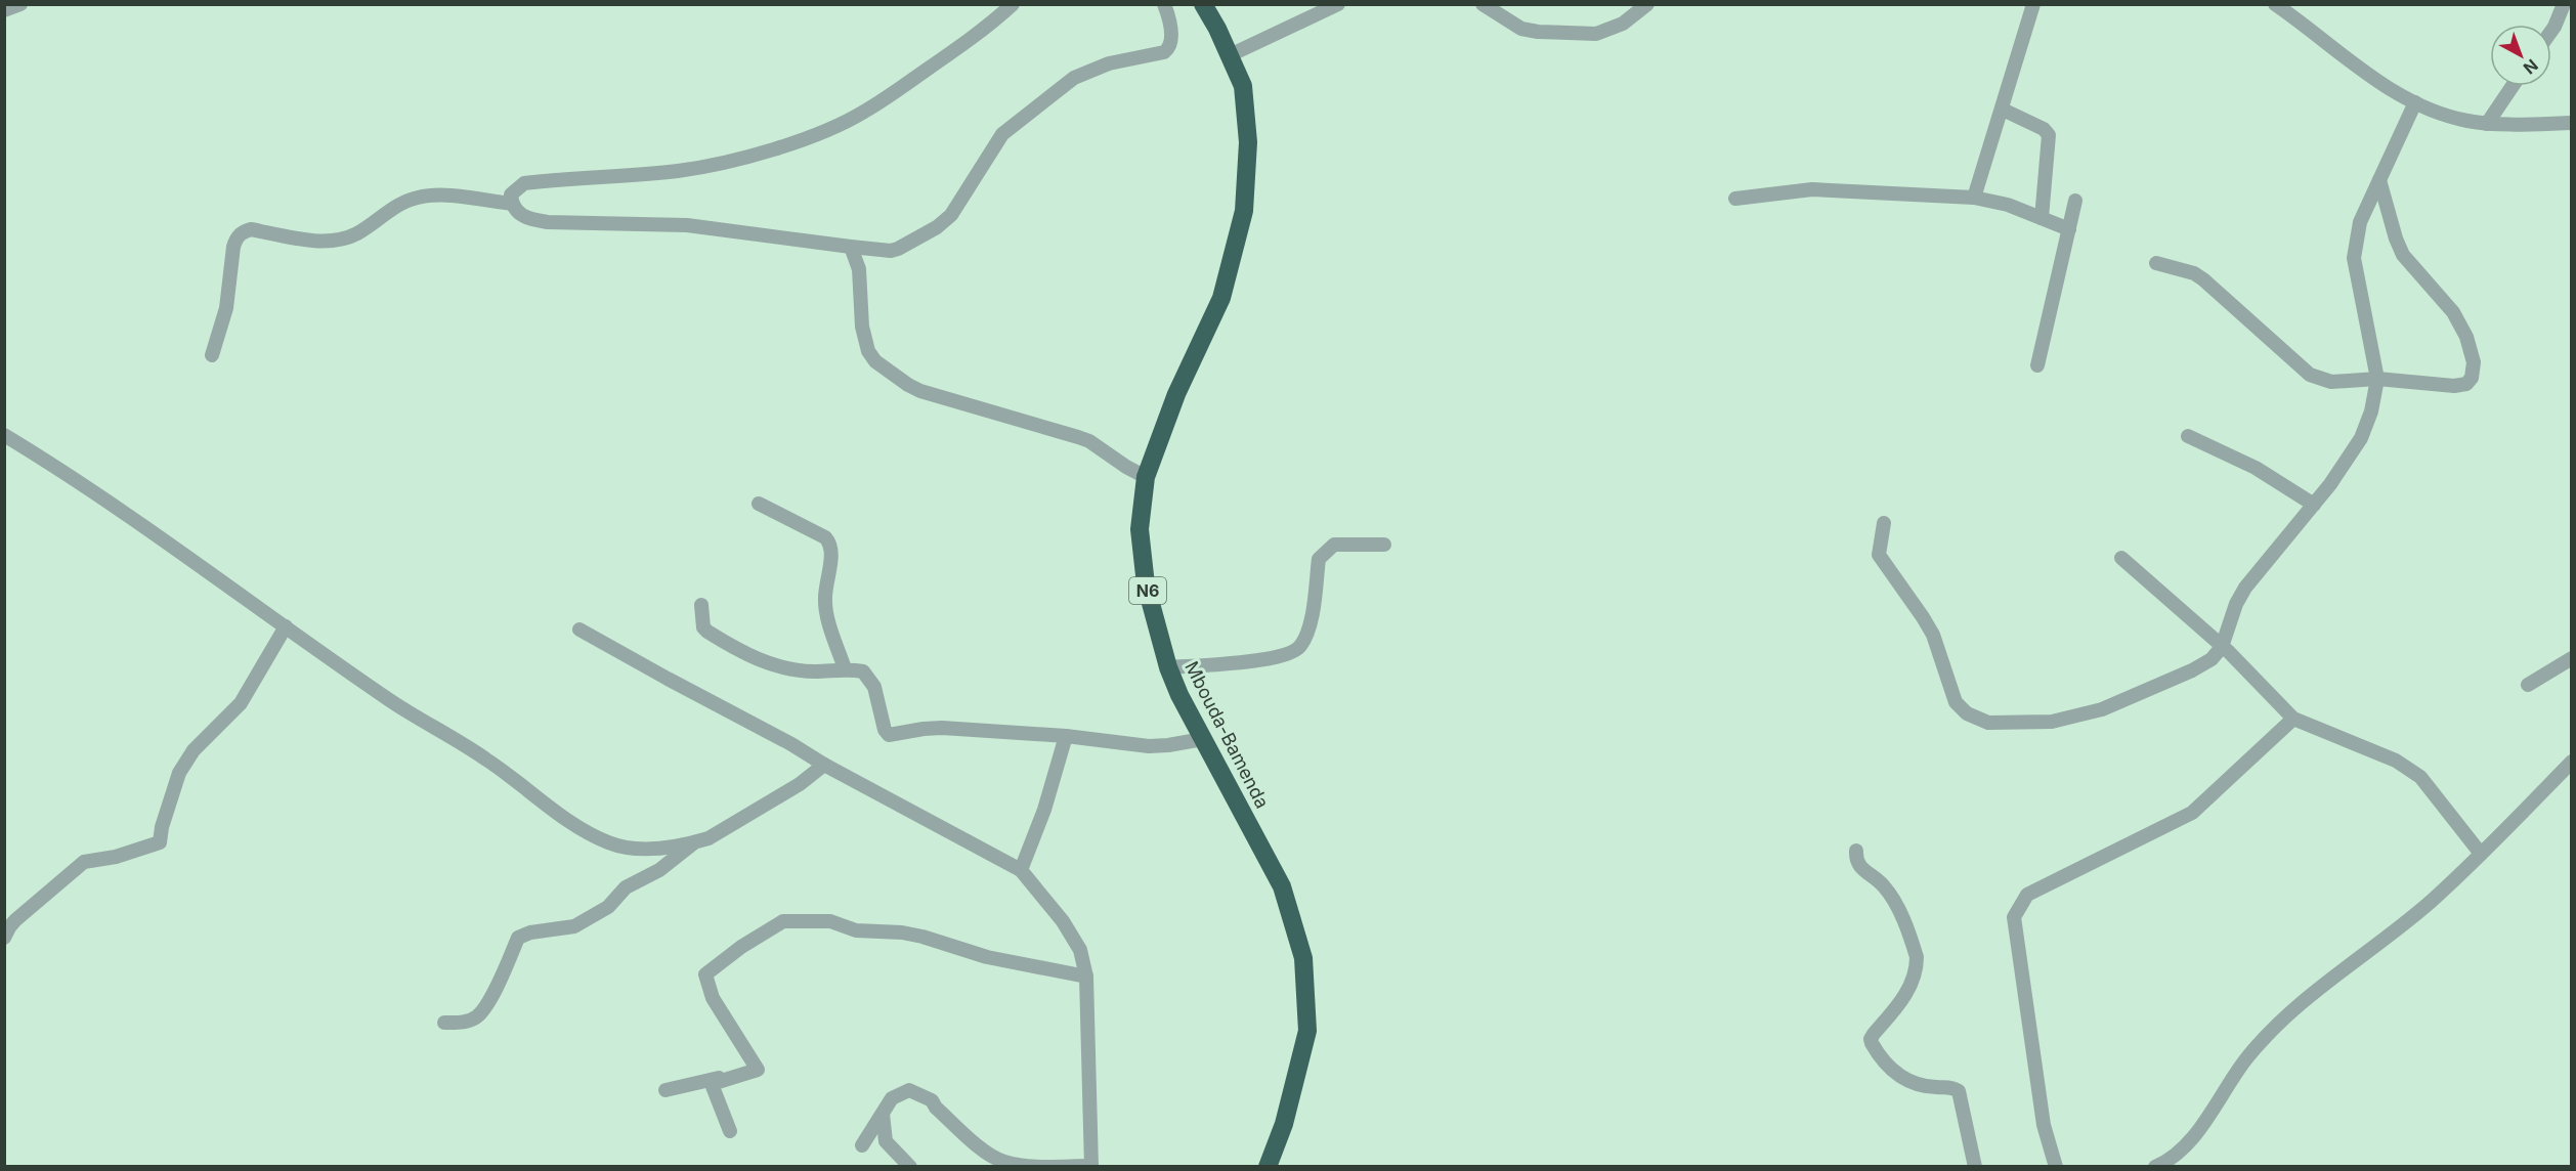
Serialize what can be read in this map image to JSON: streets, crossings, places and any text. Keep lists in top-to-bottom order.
{
  "streets": {
    "highway": ["N6", "Mbouda-Bamenda"]
  },
  "north": "bottom right"
}
